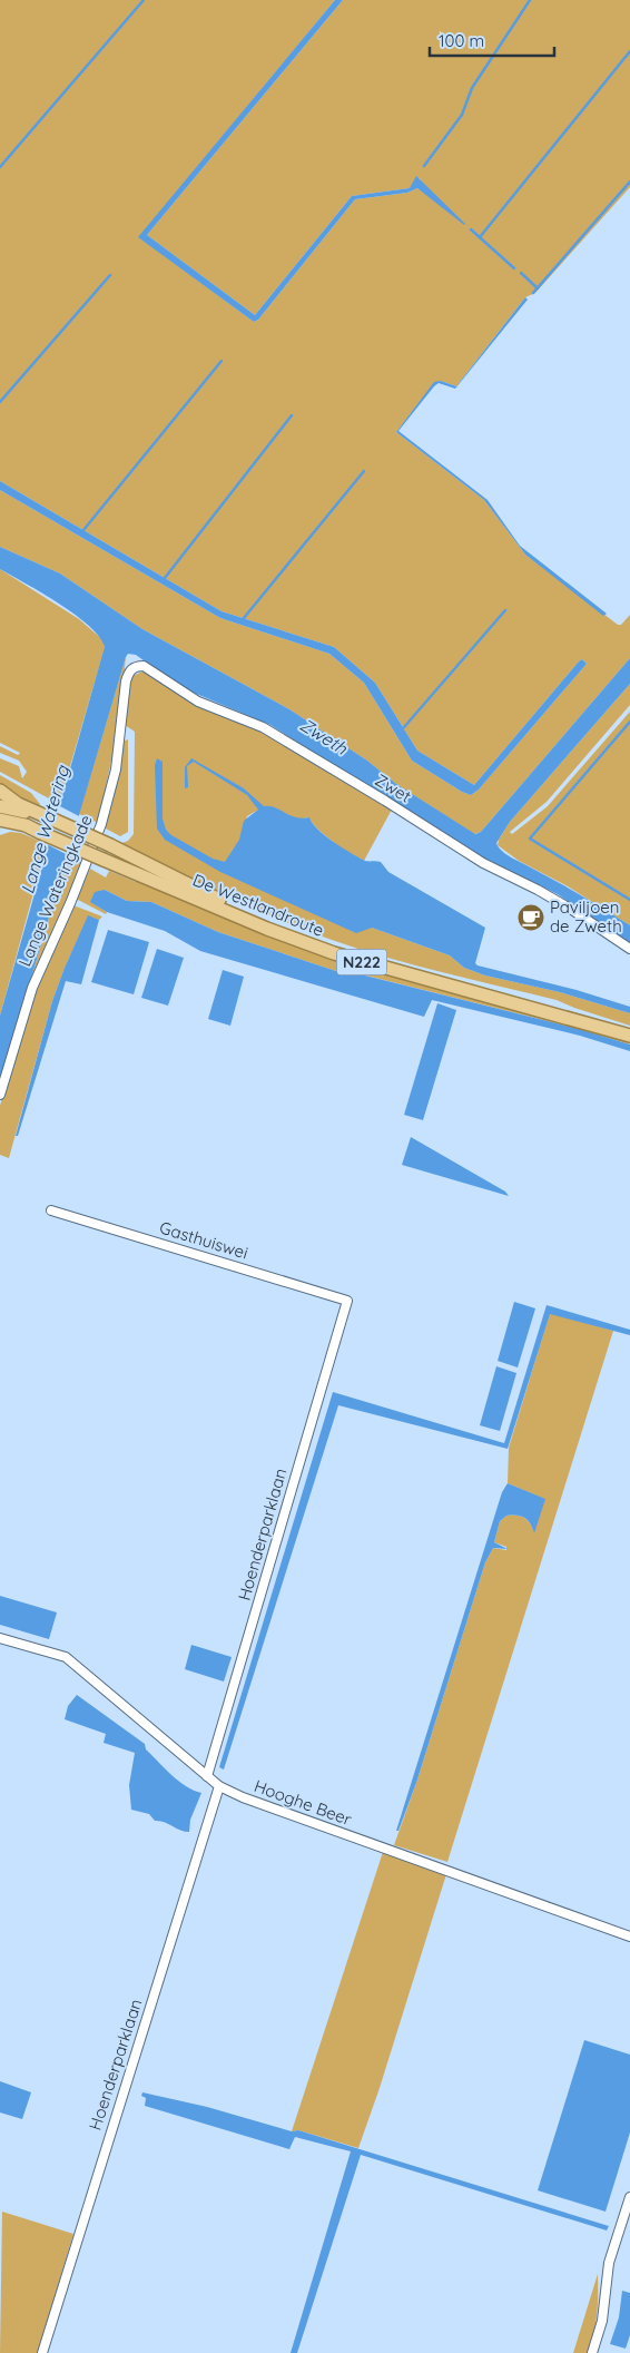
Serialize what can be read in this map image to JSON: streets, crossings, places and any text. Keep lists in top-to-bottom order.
{
  "streets": {
    "main road": ["De Westlandroute", "N222"],
    "street": [
      "Zwet",
      "Lange Wateringkade",
      "Gasthuiswei",
      "Hoenderparklaan",
      "Hooghe Beer"
    ]
  },
  "crossings": [
    ["Zwet", "Lange Wateringkade"],
    ["Gasthuiswei", "Hoenderparklaan"],
    ["Hoenderparklaan", "Hooghe Beer"]
  ],
  "water": ["Zweth", "Lange Watering"],
  "places": {
    "cafe": ["Paviljoen de Zweth"]
  },
  "scale_bar": "100 m"
}
